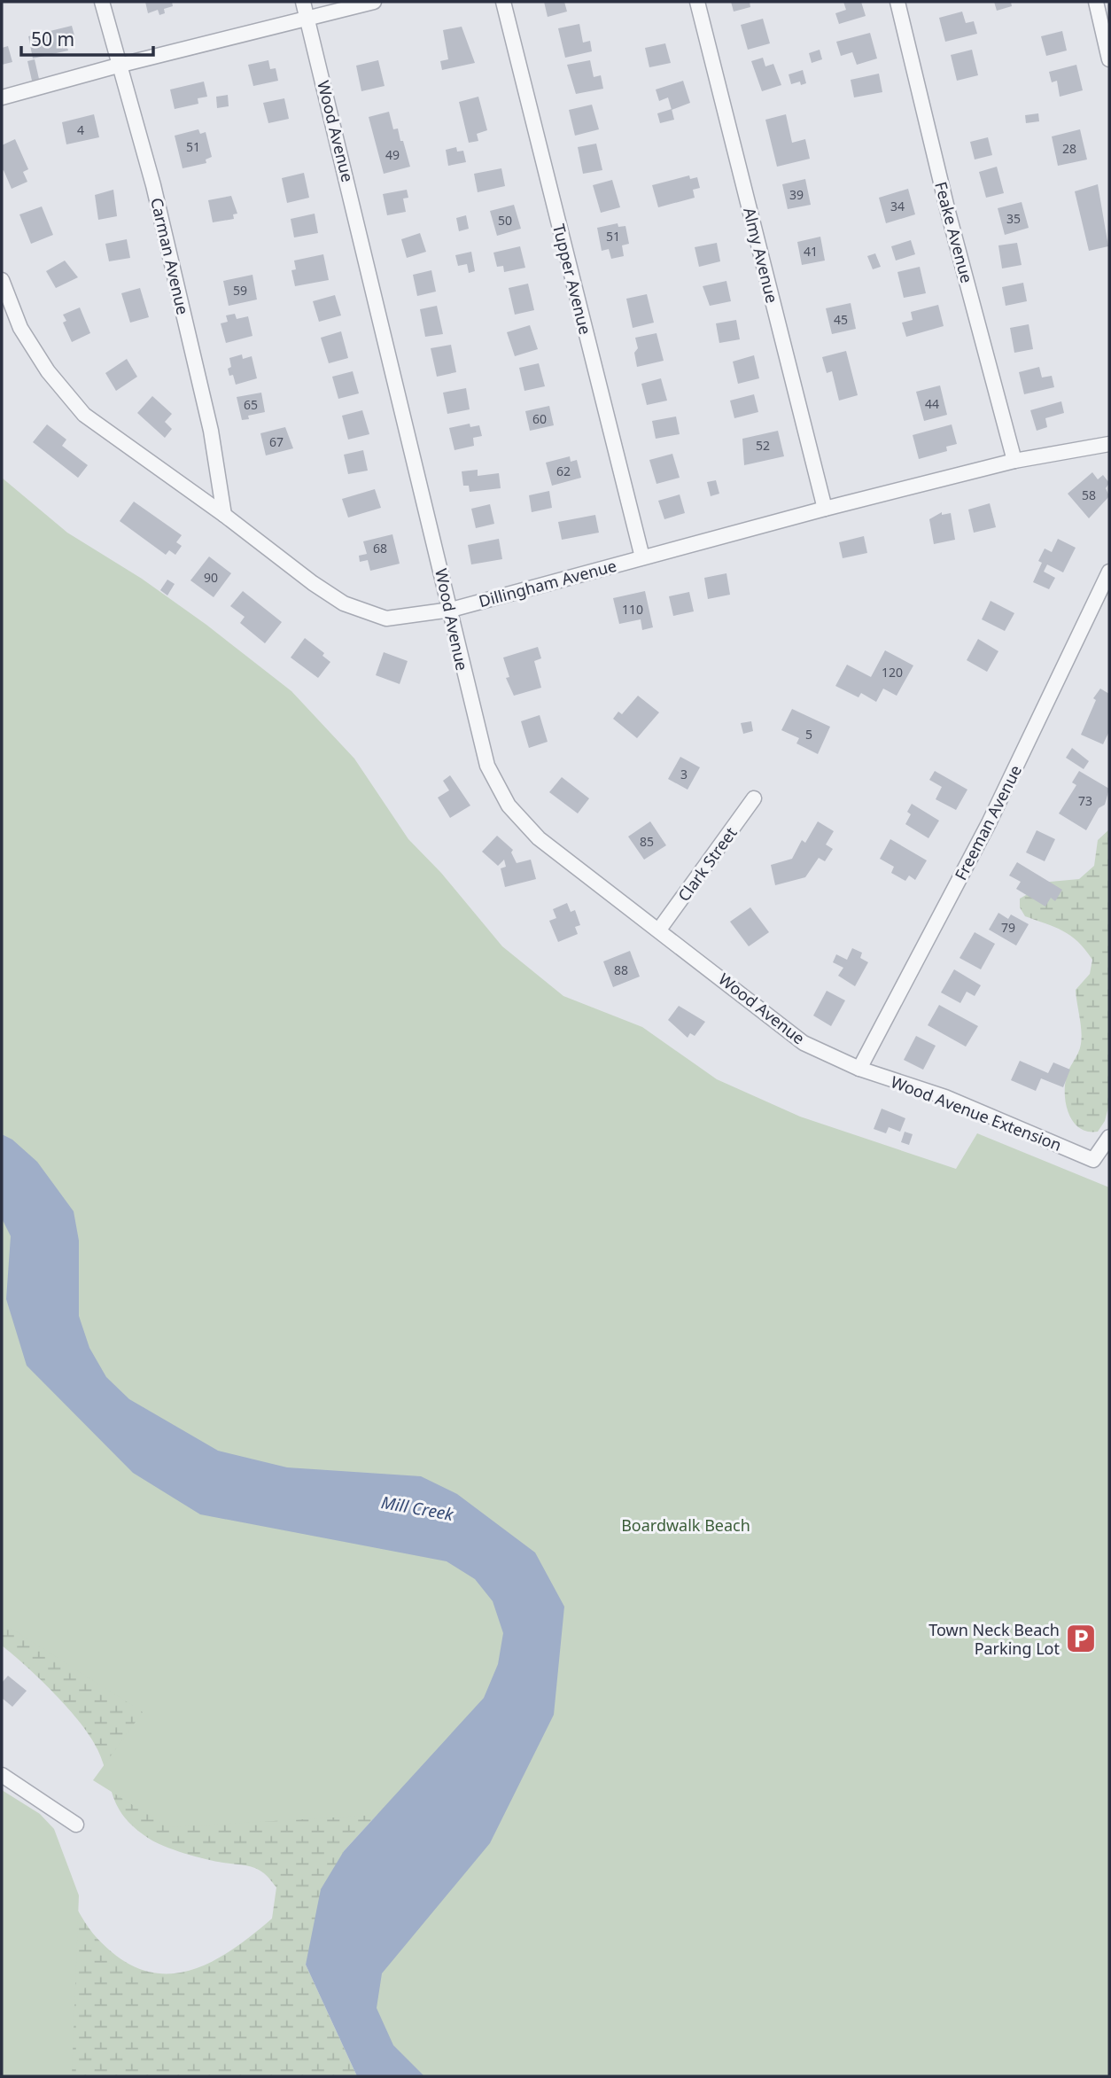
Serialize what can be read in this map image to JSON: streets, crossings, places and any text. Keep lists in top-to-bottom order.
{
  "streets": {
    "street": [
      "Wood Avenue",
      "Feake Avenue",
      "Almy Avenue",
      "Carman Avenue",
      "Tupper Avenue",
      "Dillingham Avenue",
      "Freeman Avenue",
      "Clark Street",
      "Wood Avenue Extension"
    ]
  },
  "crossings": [
    ["Wood Avenue", "Dillingham Avenue"],
    ["Wood Avenue", "Freeman Avenue"],
    ["Wood Avenue", "Clark Street"],
    ["Wood Avenue", "Wood Avenue Extension"],
    ["Feake Avenue", "Dillingham Avenue"],
    ["Almy Avenue", "Dillingham Avenue"],
    ["Carman Avenue", "Dillingham Avenue"],
    ["Tupper Avenue", "Dillingham Avenue"],
    ["Freeman Avenue", "Wood Avenue Extension"]
  ],
  "water": ["Mill Creek"],
  "parks": ["Boardwalk Beach"],
  "places": {
    "parking": ["Town Neck Beach Parking Lot"]
  },
  "house_numbers": [
    "4",
    "51",
    "28",
    "49",
    "39",
    "34",
    "35",
    "50",
    "51",
    "41",
    "59",
    "45",
    "44",
    "65",
    "60",
    "67",
    "52",
    "62",
    "58",
    "68",
    "90",
    "110",
    "120",
    "5",
    "3",
    "73",
    "85",
    "79",
    "88"
  ],
  "scale_bar": "50 m"
}
